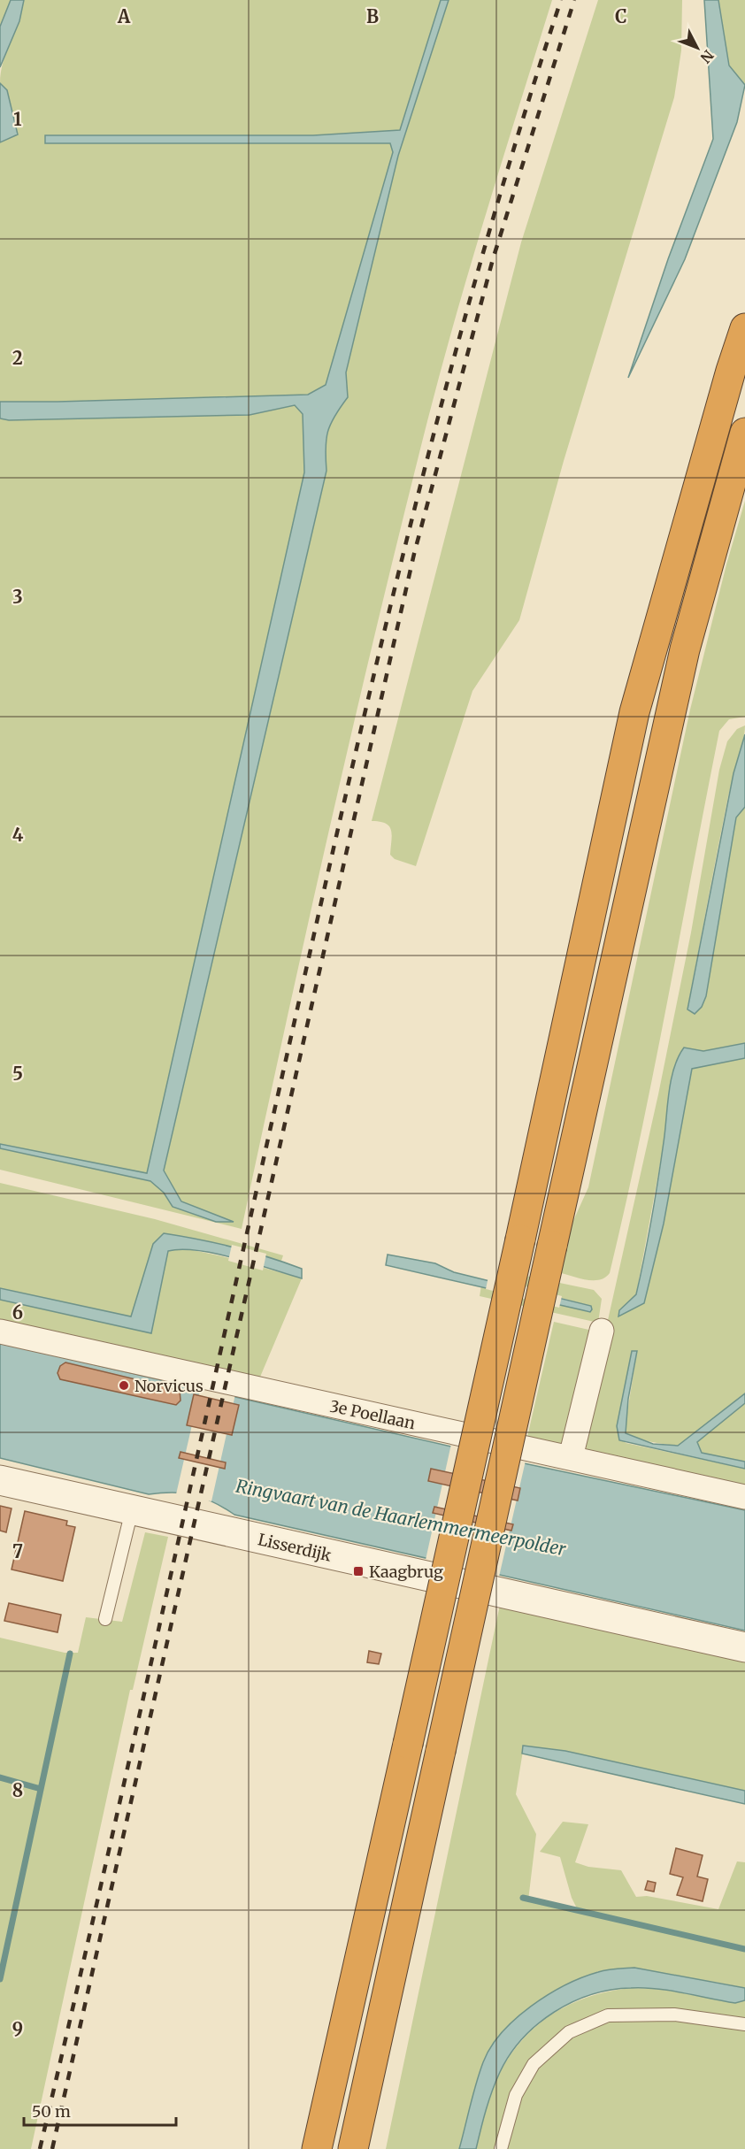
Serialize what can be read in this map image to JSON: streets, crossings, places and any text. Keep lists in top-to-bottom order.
{
  "streets": {
    "street": ["3e Poellaan", "Lisserdijk"]
  },
  "water": ["Ringvaart van de Haarlemmermeerpolder"],
  "places": {
    "other": ["Norvicus"],
    "transit": ["Kaagbrug"]
  },
  "scale_bar": "50 m",
  "north": "bottom right",
  "grid": {
    "columns": ["A", "B", "C"],
    "rows": [
      "1",
      "2",
      "3",
      "4",
      "5",
      "6",
      "7",
      "8",
      "9"
    ]
  }
}
